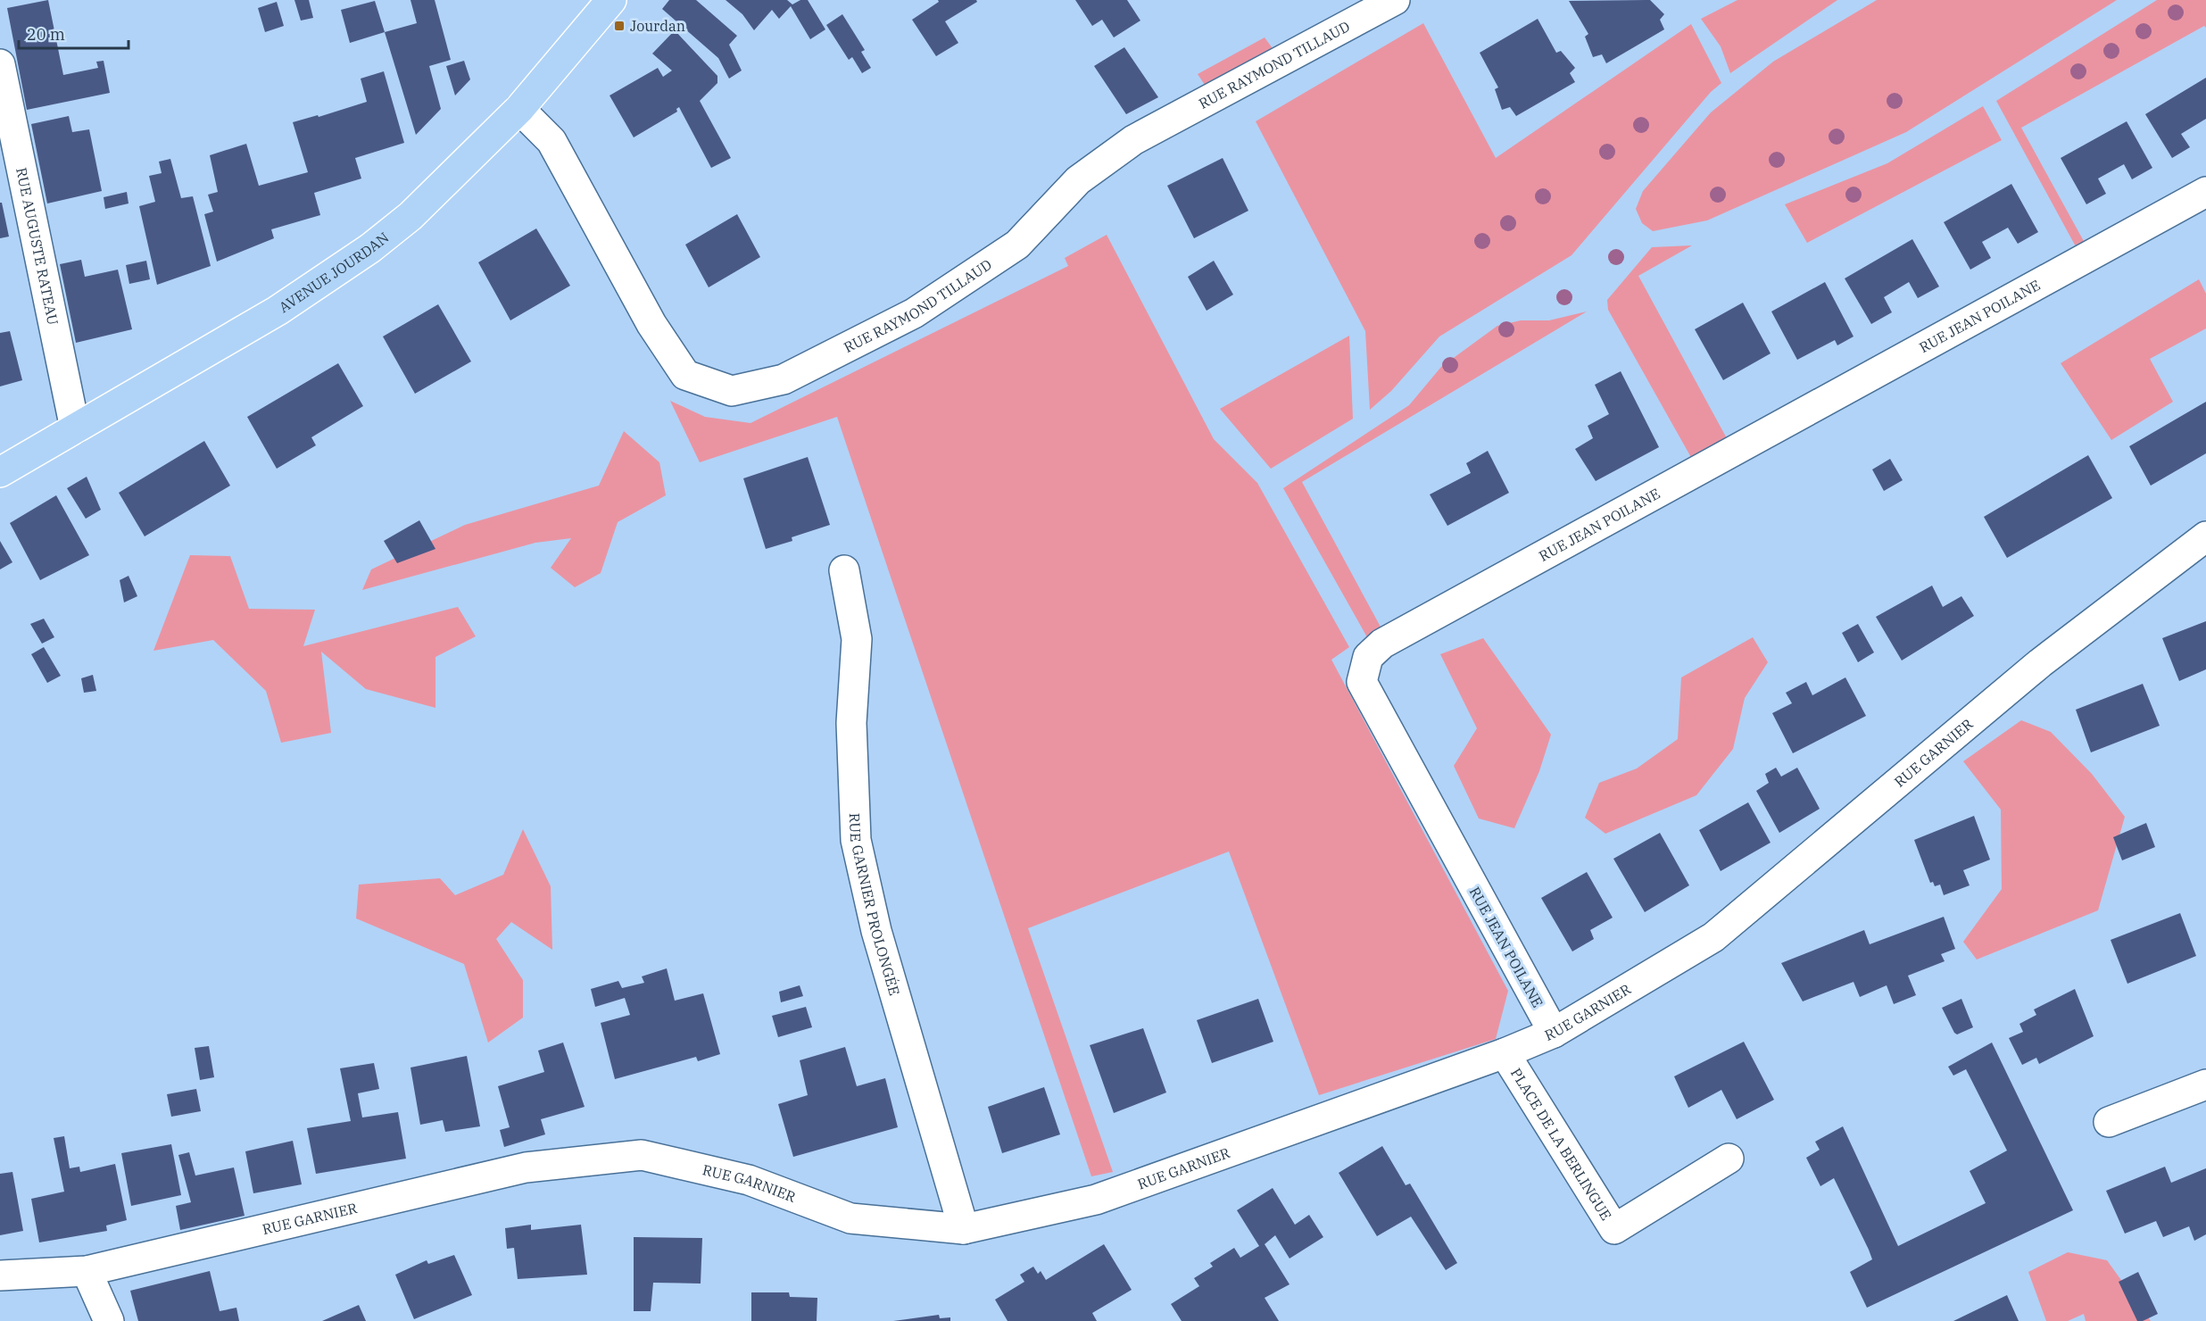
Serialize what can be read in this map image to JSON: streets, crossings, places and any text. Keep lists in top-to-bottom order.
{
  "streets": {
    "main road": ["AVENUE JOURDAN"],
    "street": [
      "RUE RAYMOND TILLAUD",
      "RUE AUGUSTE RATEAU",
      "RUE JEAN POILANE",
      "RUE GARNIER",
      "RUE GARNIER PROLONGÉE",
      "PLACE DE LA BERLINGUE"
    ]
  },
  "crossings": [
    ["RUE RAYMOND TILLAUD", "AVENUE JOURDAN"],
    ["RUE AUGUSTE RATEAU", "AVENUE JOURDAN"],
    ["RUE JEAN POILANE", "RUE GARNIER"],
    ["RUE GARNIER", "RUE GARNIER PROLONGÉE"],
    ["RUE GARNIER", "PLACE DE LA BERLINGUE"]
  ],
  "places": {
    "transit": ["Jourdan"]
  },
  "scale_bar": "20 m"
}
